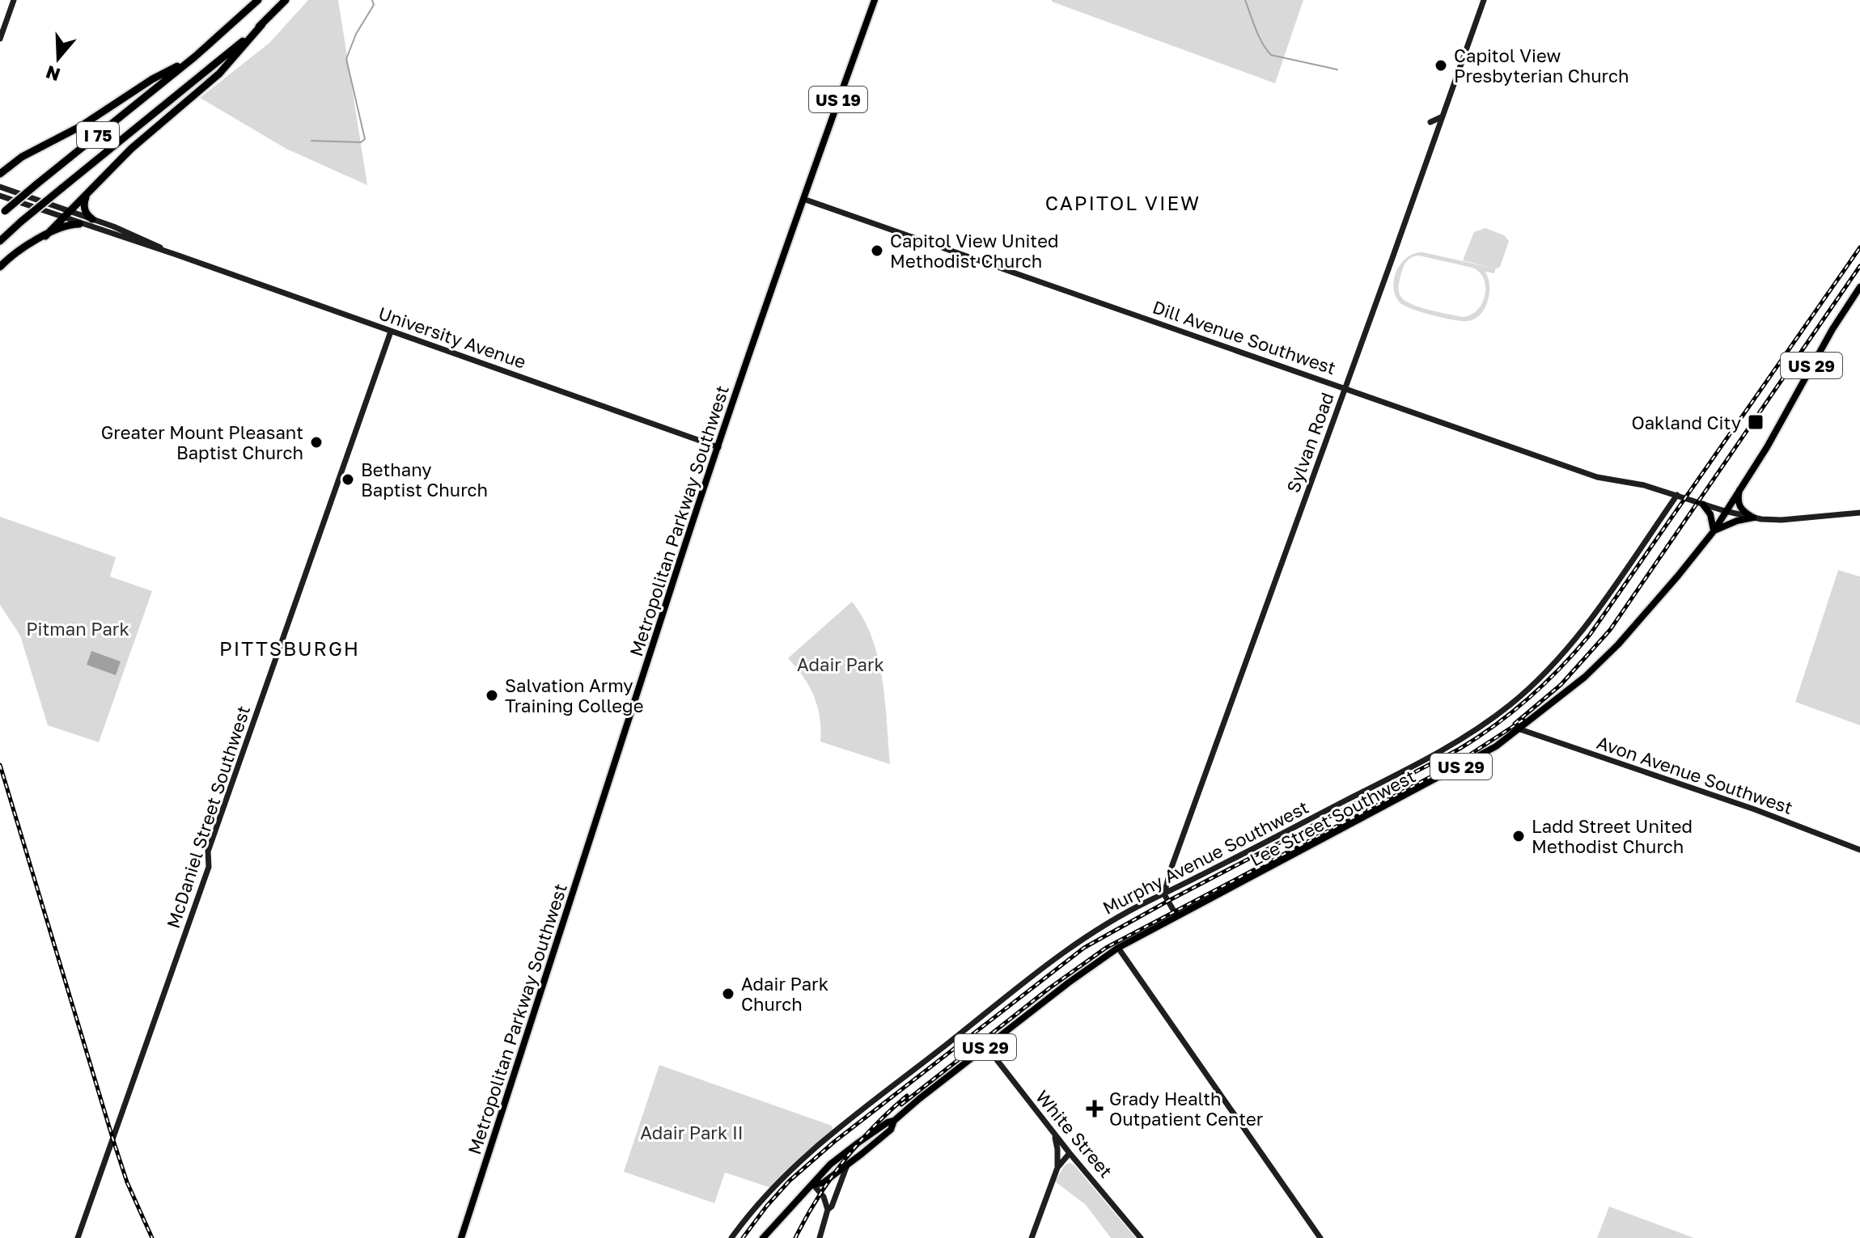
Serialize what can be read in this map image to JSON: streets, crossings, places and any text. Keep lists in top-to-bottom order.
{
  "streets": {
    "highway": ["I 75"],
    "main road": [
      "US 19",
      "US 29",
      "Metropolitan Parkway Southwest",
      "Lee Street Southwest"
    ],
    "street": [
      "University Avenue",
      "Dill Avenue Southwest",
      "Sylvan Road",
      "Avon Avenue Southwest",
      "McDaniel Street Southwest",
      "Murphy Avenue Southwest",
      "White Street"
    ]
  },
  "crossings": [
    ["University Avenue", "Metropolitan Parkway Southwest"],
    ["University Avenue", "McDaniel Street Southwest"],
    ["Dill Avenue Southwest", "Sylvan Road"],
    ["Dill Avenue Southwest", "Metropolitan Parkway Southwest"],
    ["Dill Avenue Southwest", "Lee Street Southwest"],
    ["Dill Avenue Southwest", "Murphy Avenue Southwest"],
    ["US 29", "Lee Street Southwest"],
    ["Sylvan Road", "Murphy Avenue Southwest"],
    ["Avon Avenue Southwest", "Lee Street Southwest"],
    ["Lee Street Southwest", "White Street"]
  ],
  "districts": ["CAPITOL VIEW", "PITTSBURGH"],
  "parks": ["Pitman Park", "Adair Park", "Adair Park II"],
  "places": {
    "other": [
      "Capitol View Presbyterian Church",
      "Capitol View United Methodist Church",
      "Greater Mount Pleasant Baptist Church",
      "Bethany Baptist Church",
      "Salvation Army Training College",
      "Ladd Street United Methodist Church",
      "Adair Park Church"
    ],
    "transit": ["Oakland City"],
    "health": ["Grady Health Outpatient Center"]
  },
  "north": "bottom"
}
